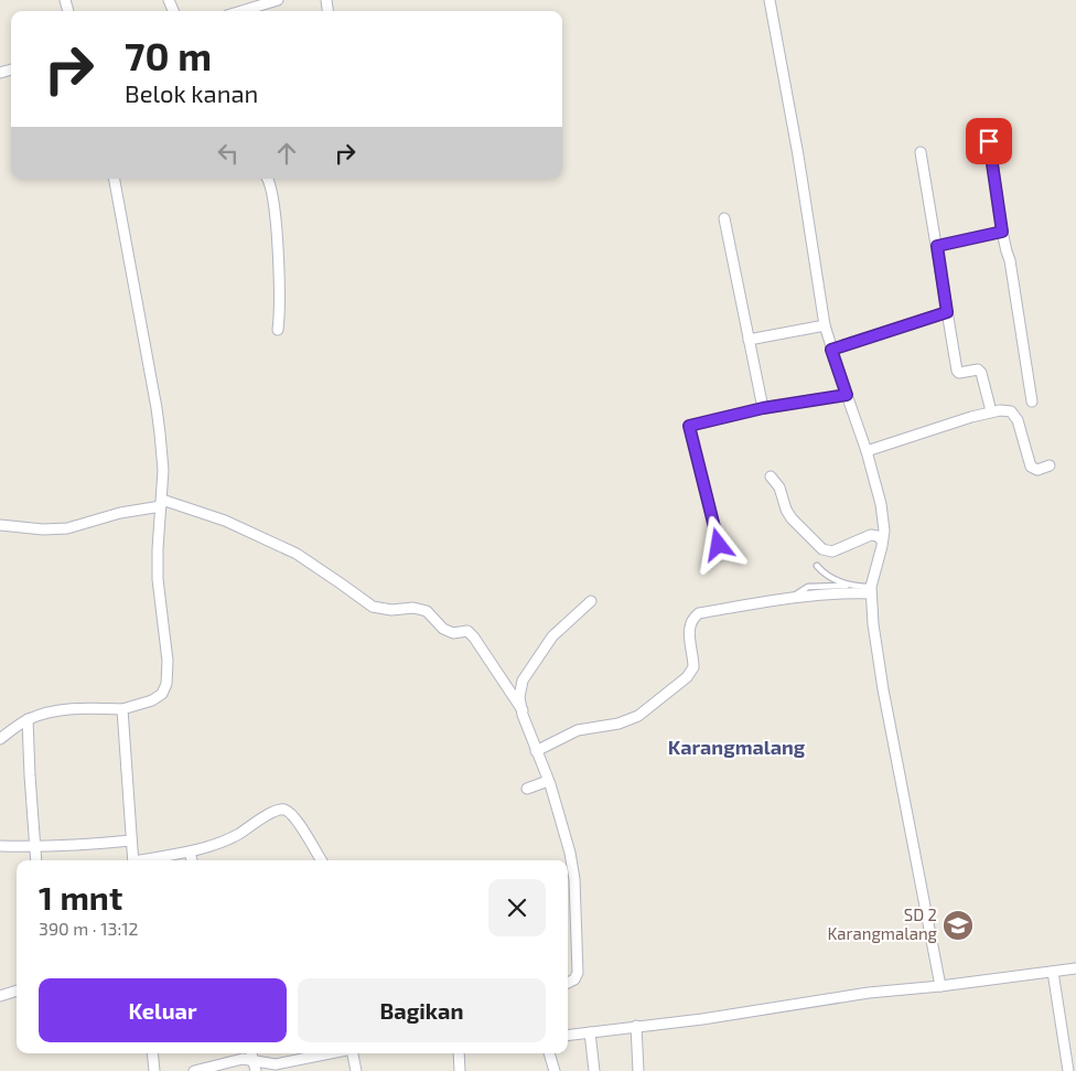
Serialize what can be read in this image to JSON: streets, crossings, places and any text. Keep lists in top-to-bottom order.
{
  "districts": ["Karangmalang"],
  "places": {
    "school or university": ["SD 2 Karangmalang"]
  },
  "page": {
    "turn": ["70 m", "Belok kanan"],
    "heading": ["1 mnt", "390 m · 13:12"],
    "buttons": ["Keluar", "Bagikan"]
  }
}
